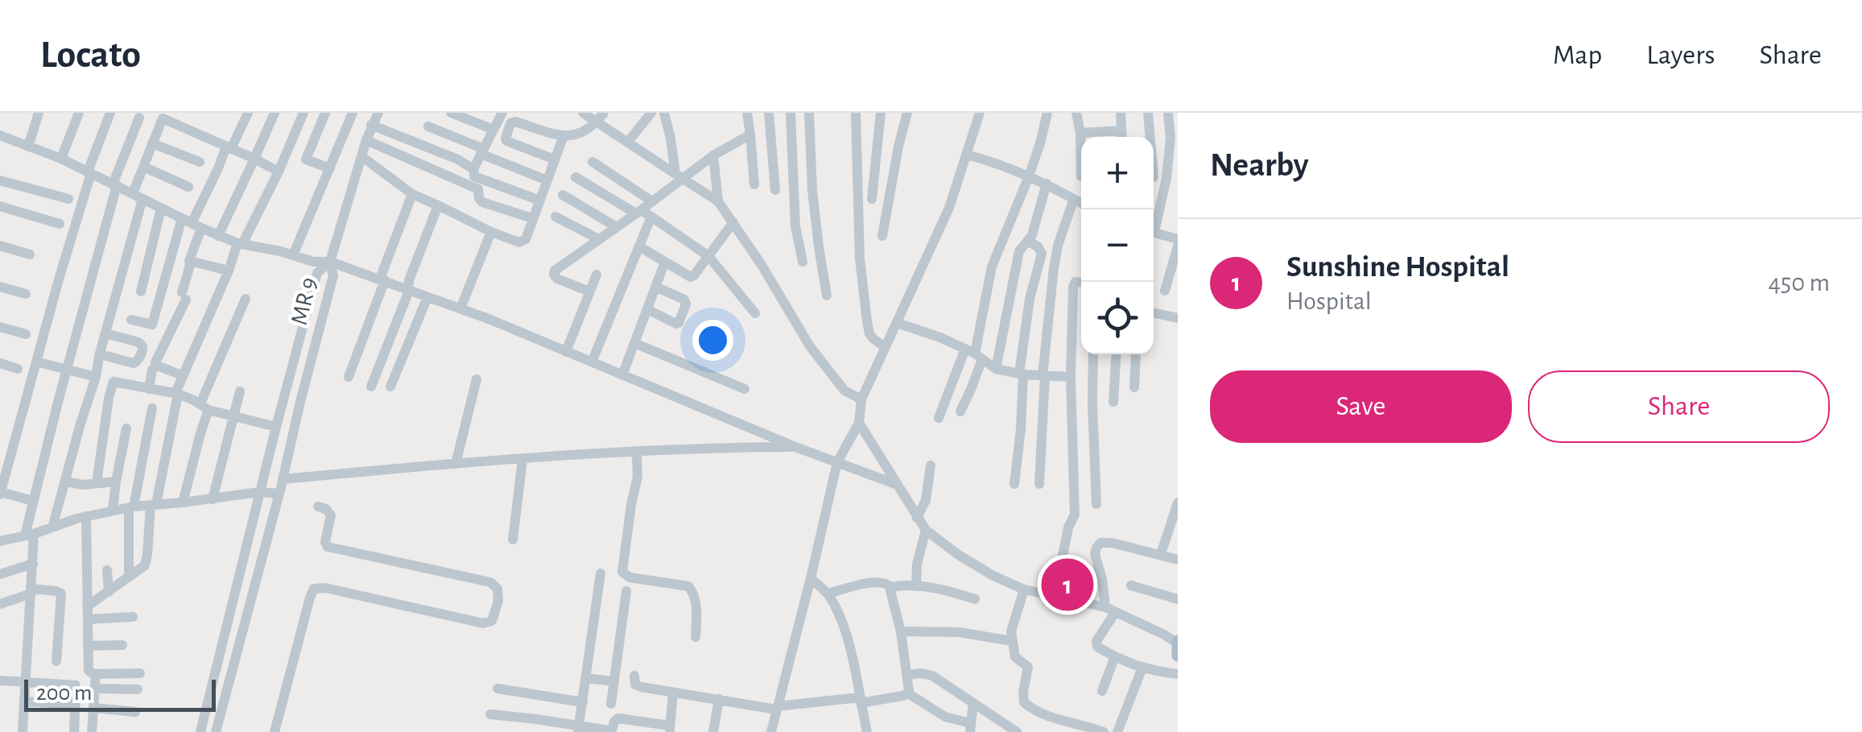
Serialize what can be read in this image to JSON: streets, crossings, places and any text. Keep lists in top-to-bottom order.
{
  "streets": {
    "street": ["MR 9"]
  },
  "scale_bar": "200 m",
  "page": {
    "header": "Locato",
    "nav": ["Map", "Layers", "Share"],
    "heading": "Nearby",
    "map_buttons": ["+", "−"],
    "list": [
      {
        "mark": "1",
        "name": "Sunshine Hospital",
        "note": "Hospital",
        "value": "450 m"
      }
    ],
    "buttons": ["Save", "Share"],
    "pins": "1",
    "scale": "200 m"
  }
}
